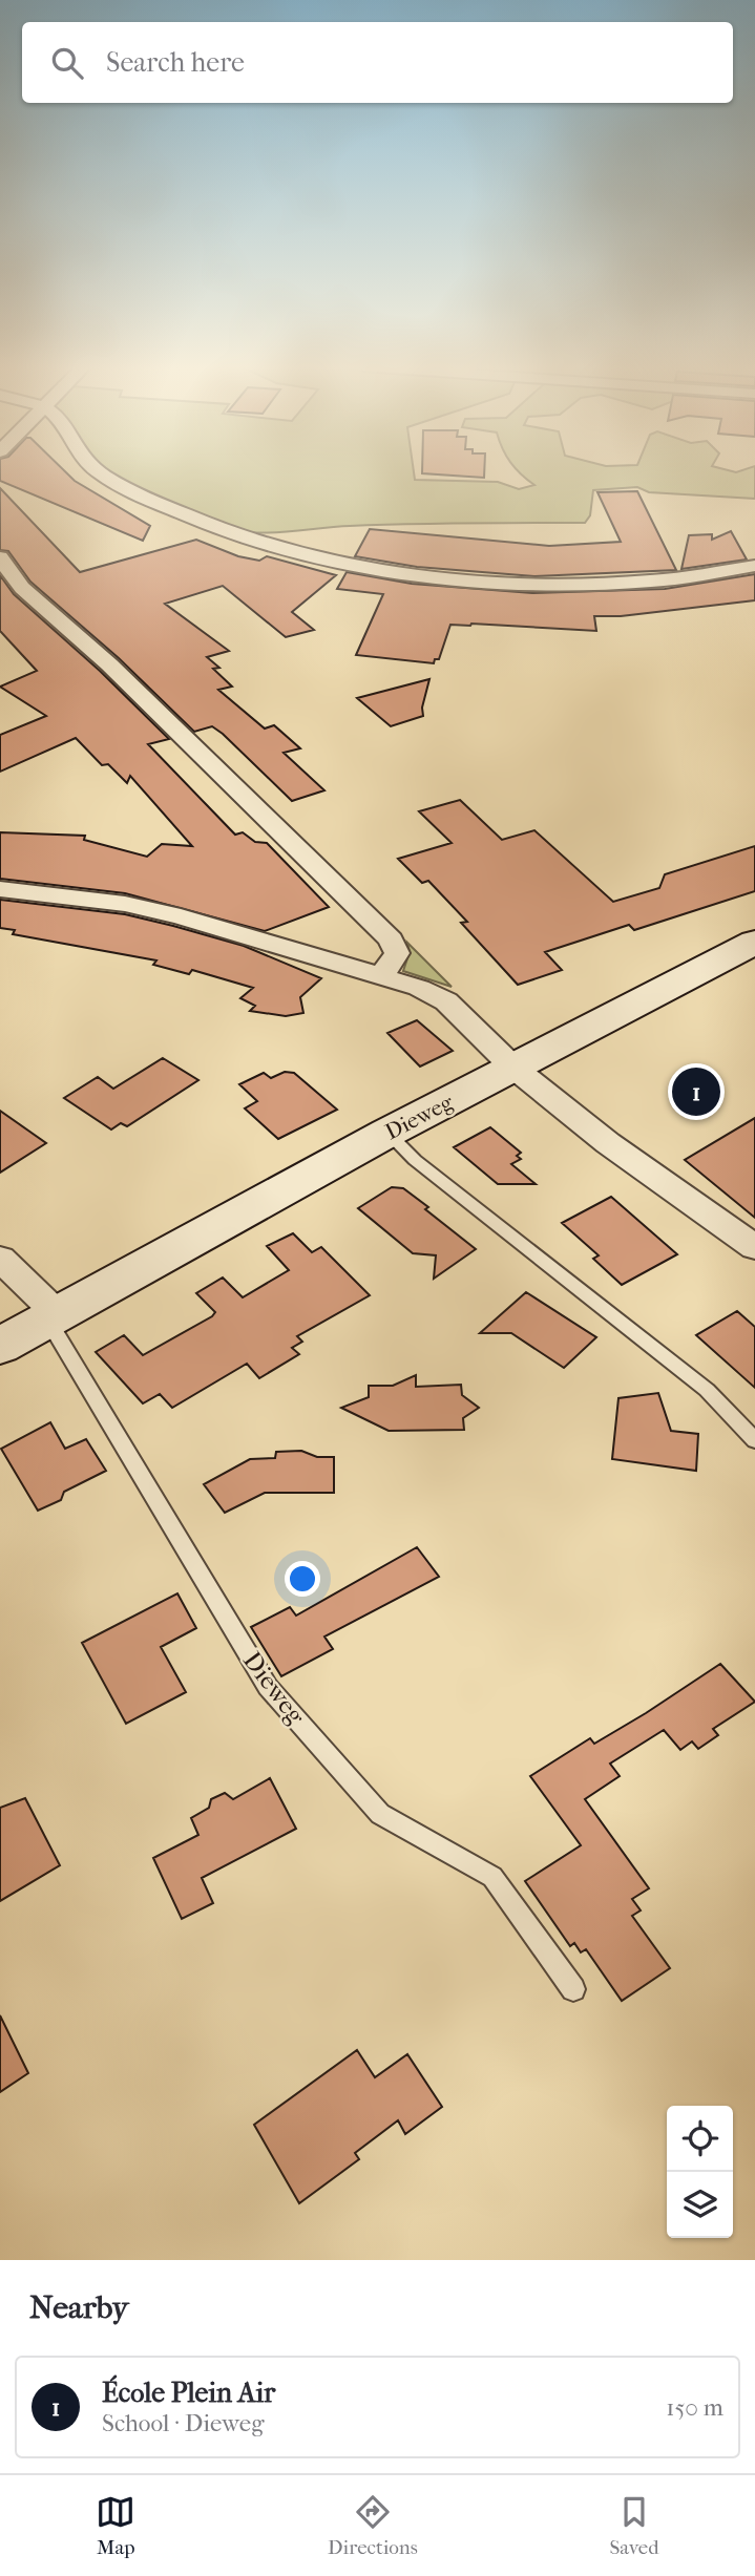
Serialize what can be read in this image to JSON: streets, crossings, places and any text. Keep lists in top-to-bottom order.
{
  "streets": {
    "street": ["Dieweg"]
  },
  "page": {
    "search": "Search here",
    "pins": "1",
    "heading": "Nearby",
    "list": [
      {
        "mark": "1",
        "name": "École Plein Air",
        "note": "School · Dieweg",
        "value": "150 m"
      }
    ],
    "nav": ["Map", "Directions", "Saved"]
  }
}
